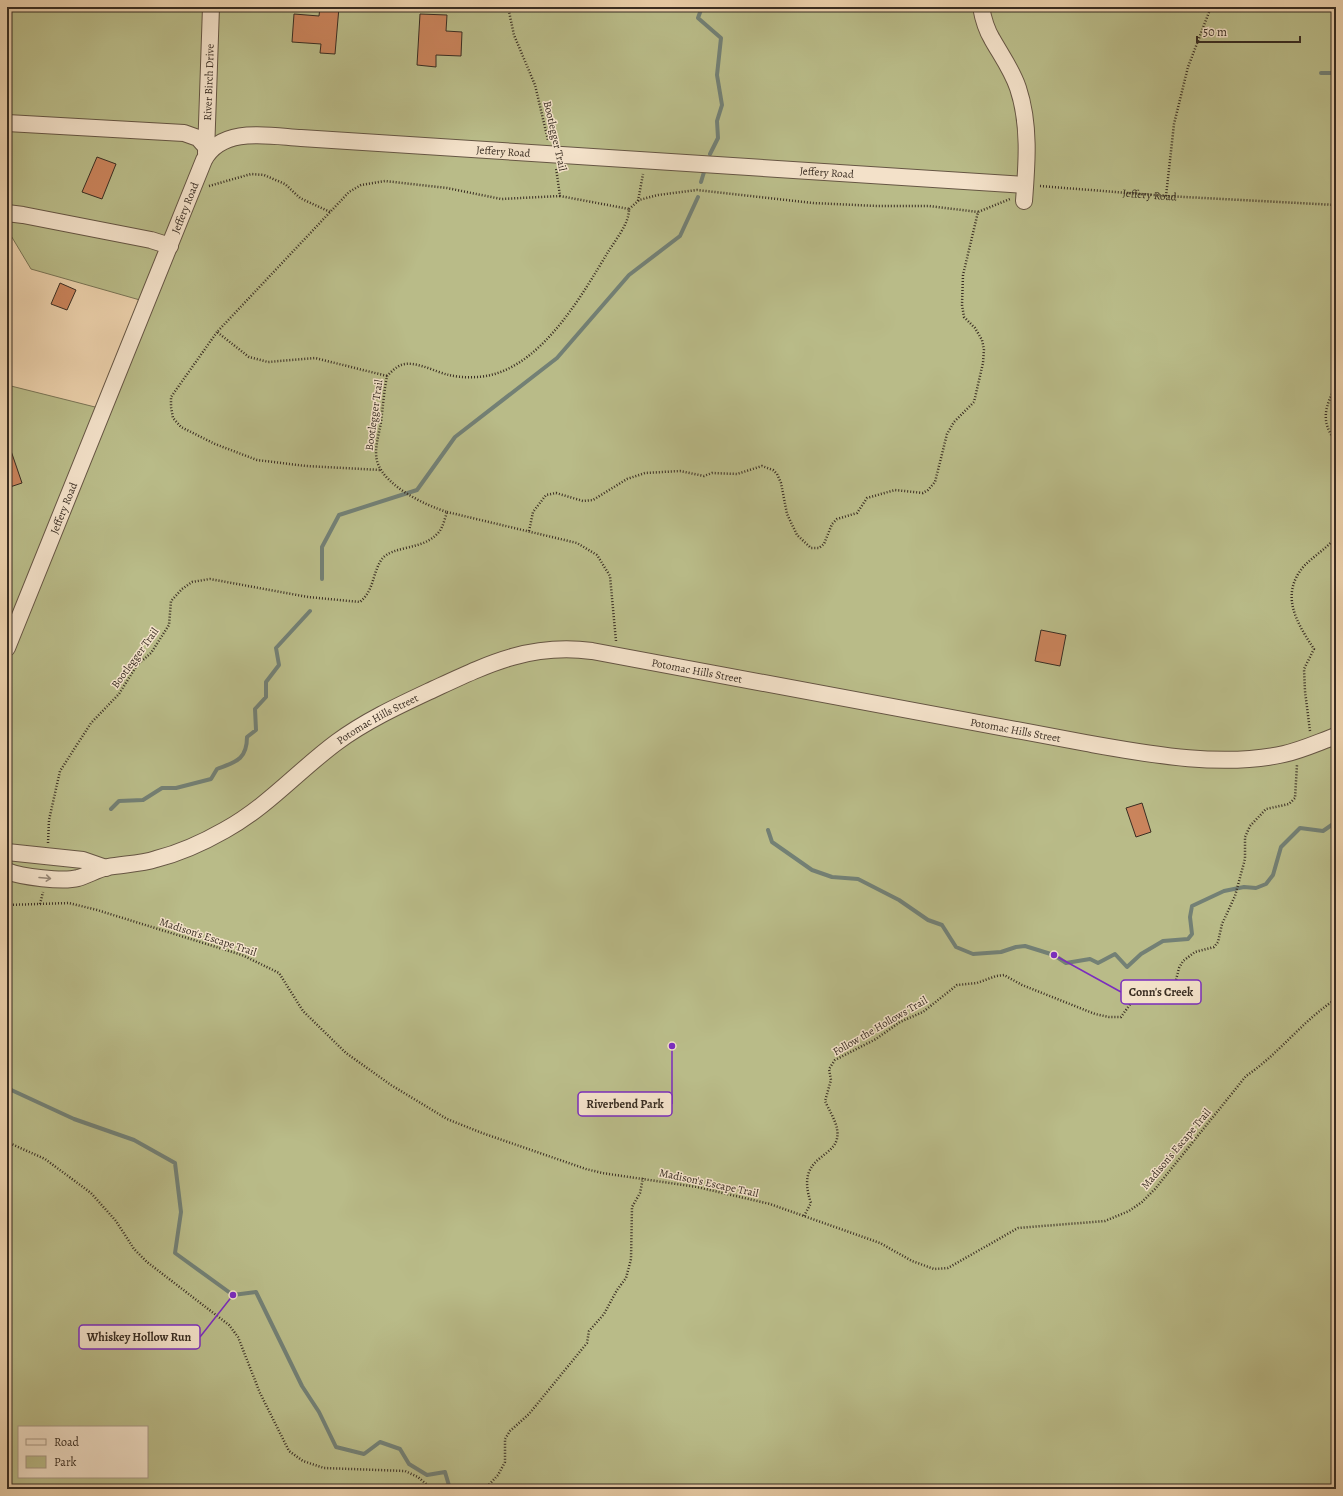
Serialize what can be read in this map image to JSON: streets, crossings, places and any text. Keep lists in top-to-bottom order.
{
  "streets": {
    "street": ["River Birch Drive", "Jeffery Road", "Potomac Hills Street"],
    "path": ["Bootlegger Trail", "Madison's Escape Trail", "Follow the Hollows Trail"]
  },
  "crossings": [
    ["River Birch Drive", "Jeffery Road"],
    ["Bootlegger Trail", "Jeffery Road"],
    ["Bootlegger Trail", "Potomac Hills Street"],
    ["Potomac Hills Street", "Follow the Hollows Trail"],
    ["Madison's Escape Trail", "Follow the Hollows Trail"]
  ],
  "places": ["Conn's Creek", "Riverbend Park", "Whiskey Hollow Run"],
  "legend": ["Road", "Park"],
  "scale_bar": "50 m"
}
